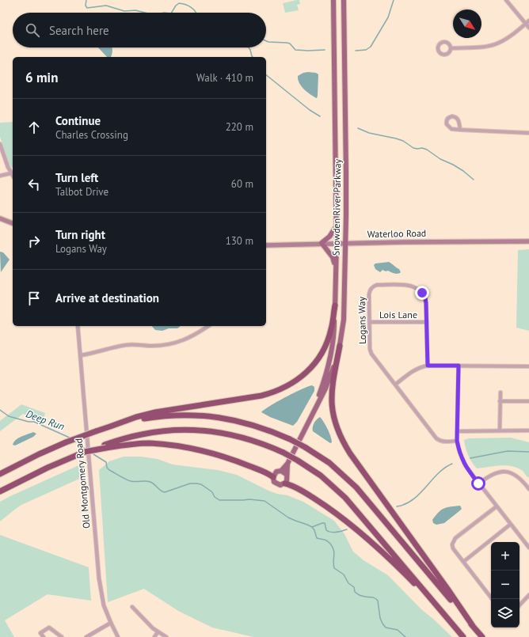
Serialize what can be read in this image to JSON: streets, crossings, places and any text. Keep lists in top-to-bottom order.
{
  "streets": {
    "main road": ["Snowden River Parkway", "Waterloo Road"],
    "street": ["Lois Lane", "Logans Way", "Old Montgomery Road"]
  },
  "crossings": [
    ["Snowden River Parkway", "Waterloo Road"],
    ["Lois Lane", "Logans Way"]
  ],
  "water": ["Deep Run"],
  "north": "bottom right",
  "page": {
    "search": "Search here",
    "heading": ["6 min", "Walk · 410 m"],
    "list": [
      ["Continue", "Charles Crossing", "220 m"],
      ["Turn left", "Talbot Drive", "60 m"],
      ["Turn right", "Logans Way", "130 m"],
      "Arrive at destination"
    ],
    "map_buttons": ["+", "−"]
  }
}
